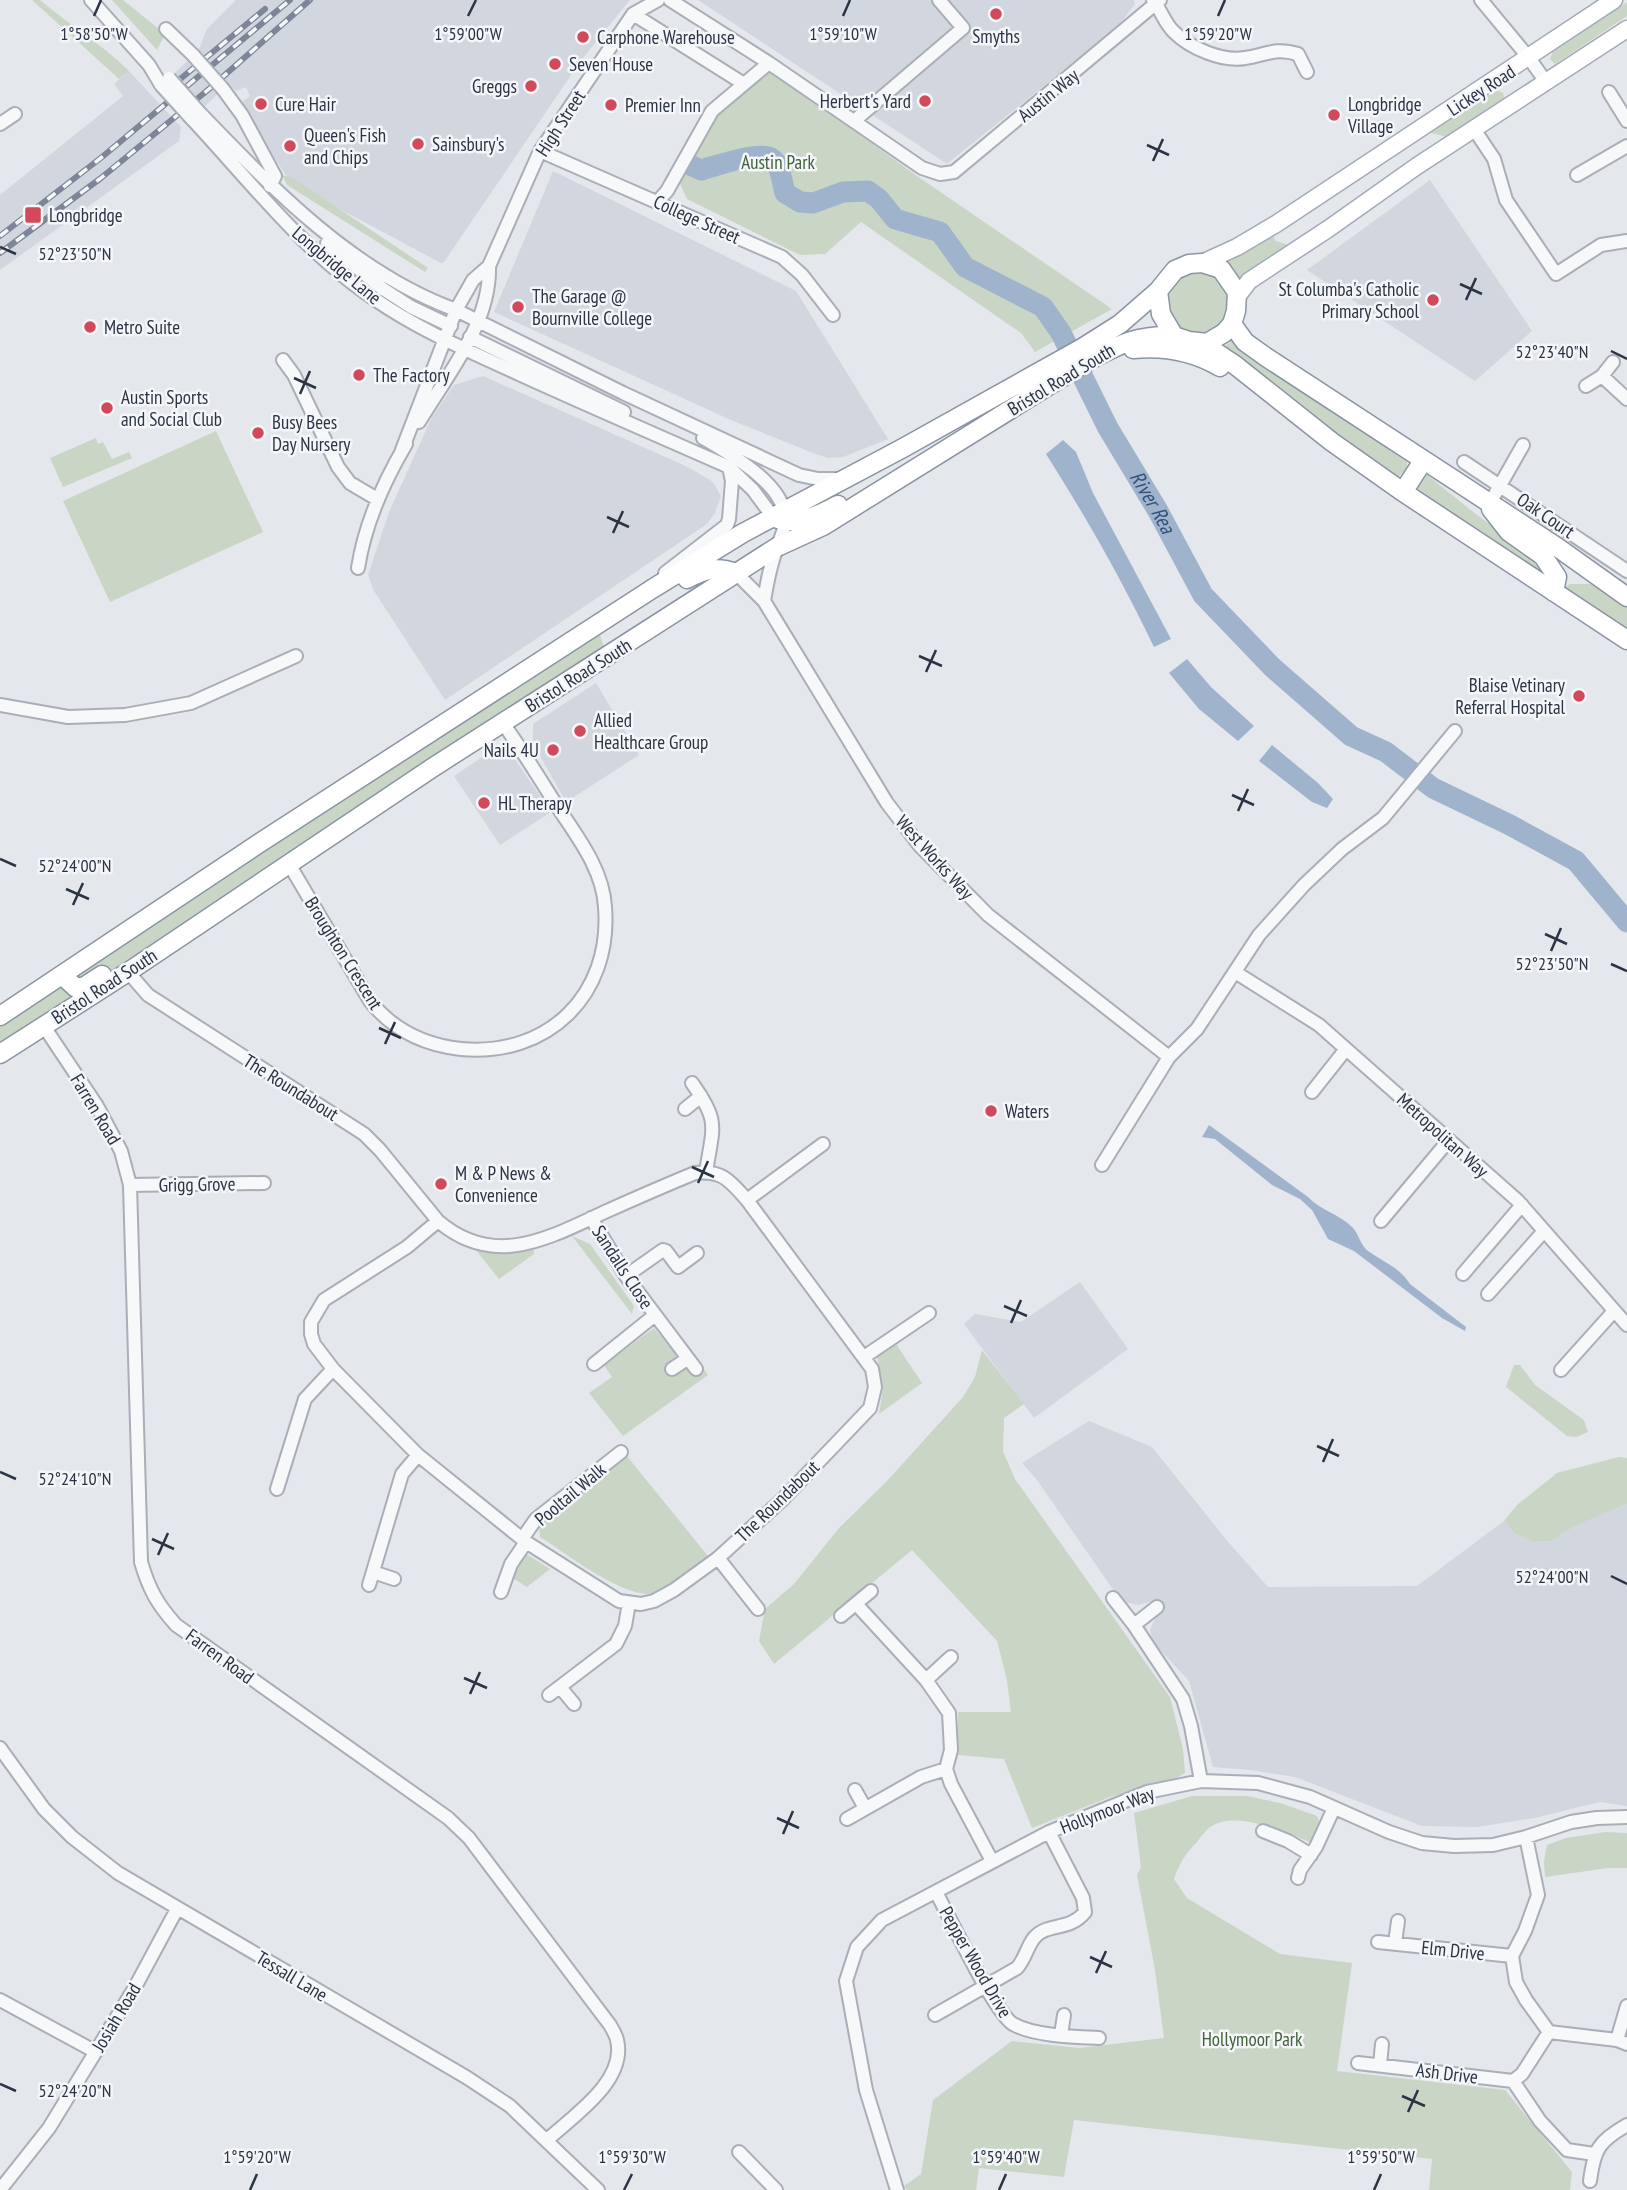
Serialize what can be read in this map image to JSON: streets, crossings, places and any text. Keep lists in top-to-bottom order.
{
  "streets": {
    "highway": ["Bristol Road South"],
    "main road": ["Lickey Road"],
    "street": [
      "Austin Way",
      "High Street",
      "College Street",
      "Longbridge Lane",
      "Oak Court",
      "West Works Way",
      "Broughton Crescent",
      "The Roundabout",
      "Farren Road",
      "Metropolitan Way",
      "Grigg Grove",
      "Sandalls Close",
      "Pooltail Walk",
      "Hollymoor Way",
      "Elm Drive",
      "Pepper Wood Drive",
      "Tessall Lane",
      "Josiah Road",
      "Ash Drive"
    ]
  },
  "crossings": [
    ["Lickey Road", "Bristol Road South"],
    ["High Street", "College Street"],
    ["High Street", "Longbridge Lane"],
    ["Longbridge Lane", "Bristol Road South"],
    ["Bristol Road South", "West Works Way"],
    ["Bristol Road South", "Broughton Crescent"],
    ["Bristol Road South", "The Roundabout"],
    ["Bristol Road South", "Farren Road"],
    ["The Roundabout", "Sandalls Close"],
    ["Farren Road", "Grigg Grove"],
    ["Farren Road", "Tessall Lane"],
    ["Hollymoor Way", "Pepper Wood Drive"],
    ["Tessall Lane", "Josiah Road"]
  ],
  "water": ["River Rea"],
  "parks": ["Austin Park", "Hollymoor Park"],
  "places": {
    "other": [
      "Smyths",
      "Carphone Warehouse",
      "Seven House",
      "Greggs",
      "Herbert's Yard",
      "Cure Hair",
      "Premier Inn",
      "Longbridge Village",
      "Sainsbury's",
      "Queen's Fish and Chips",
      "St Columba's Catholic Primary School",
      "The Garage @ Bournville College",
      "Metro Suite",
      "The Factory",
      "Austin Sports and Social Club",
      "Busy Bees Day Nursery",
      "Blaise Vetinary Referral Hospital",
      "Allied Healthcare Group",
      "Nails 4U",
      "HL Therapy",
      "Waters",
      "M & P News & Convenience"
    ],
    "transit": ["Longbridge"]
  },
  "coordinates": [
    "1°59'00\"W",
    "1°59'10\"W",
    "1°59'20\"W",
    "1°58'50\"W",
    "52°23'50\"N",
    "52°23'40\"N",
    "52°24'00\"N",
    "52°24'10\"N",
    "52°24'20\"N",
    "1°59'30\"W",
    "1°59'40\"W",
    "1°59'50\"W"
  ]
}
